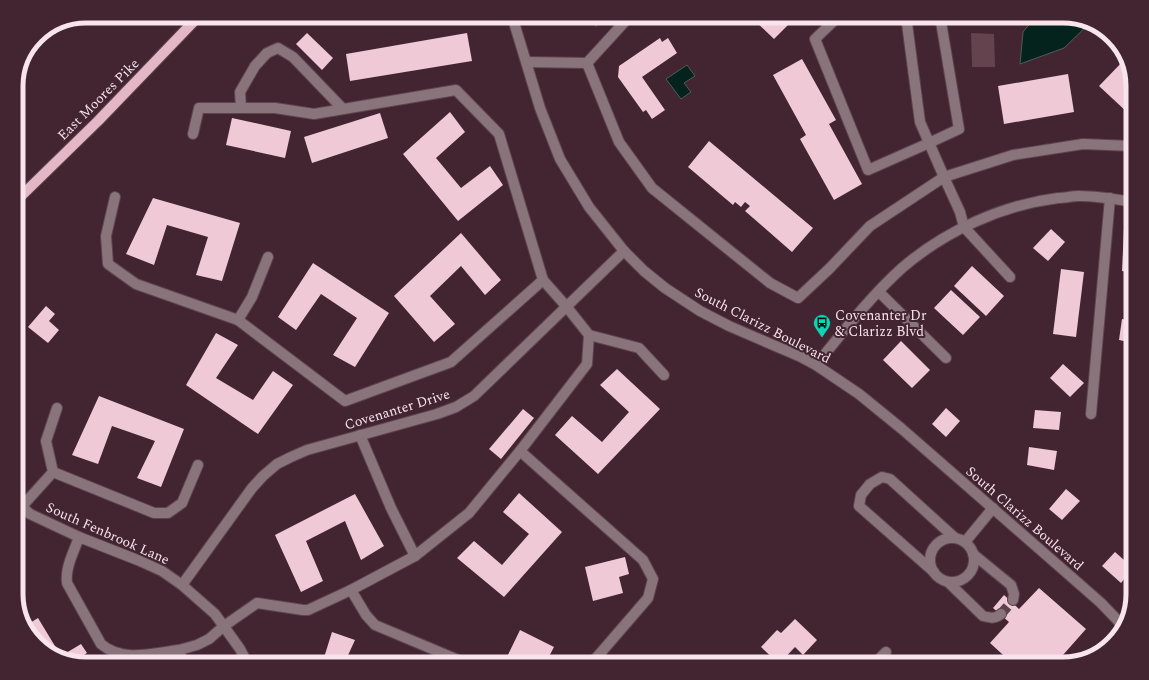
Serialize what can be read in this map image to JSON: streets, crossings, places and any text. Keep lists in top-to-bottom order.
{
  "streets": {
    "main road": ["East Moores Pike"],
    "street": ["South Clarizz Boulevard", "Covenanter Drive", "South Fenbrook Lane"]
  },
  "crossings": [
    ["South Clarizz Boulevard", "Covenanter Drive"],
    ["Covenanter Drive", "South Fenbrook Lane"]
  ],
  "places": {
    "bus stop": ["Covenanter Dr & Clarizz Blvd"]
  }
}
